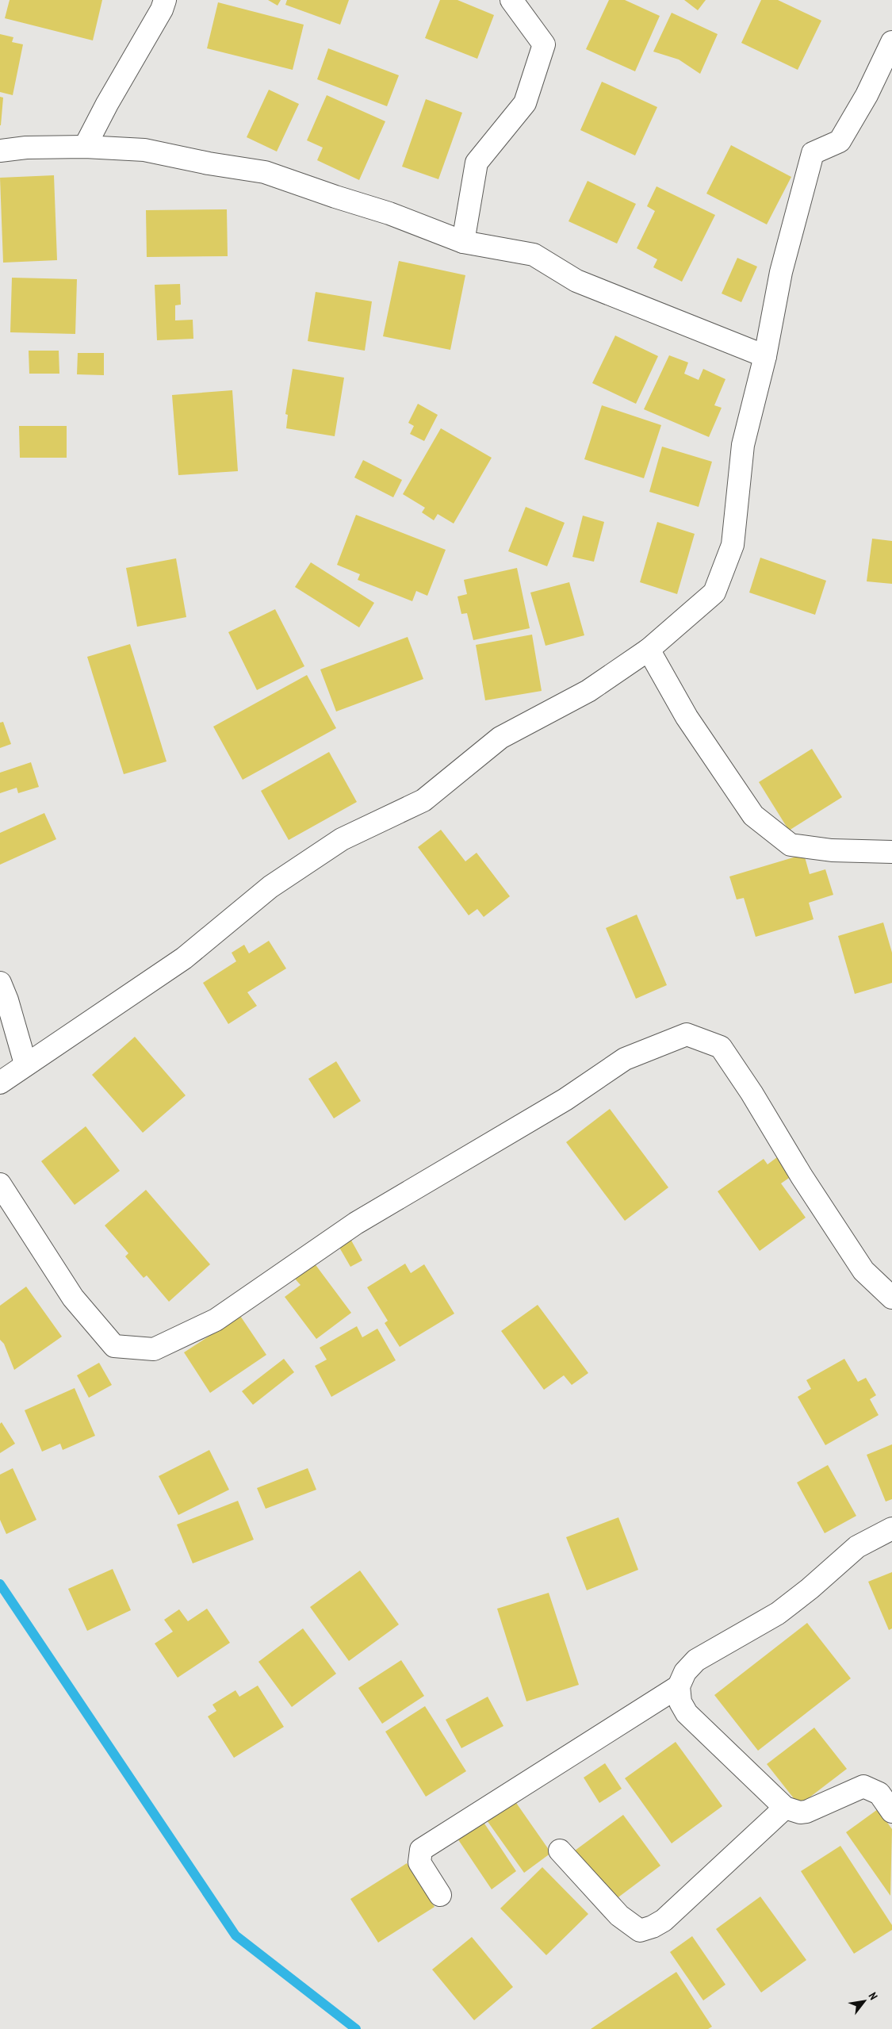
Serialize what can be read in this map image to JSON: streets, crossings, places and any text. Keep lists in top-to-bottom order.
{
  "north": "top right"
}
